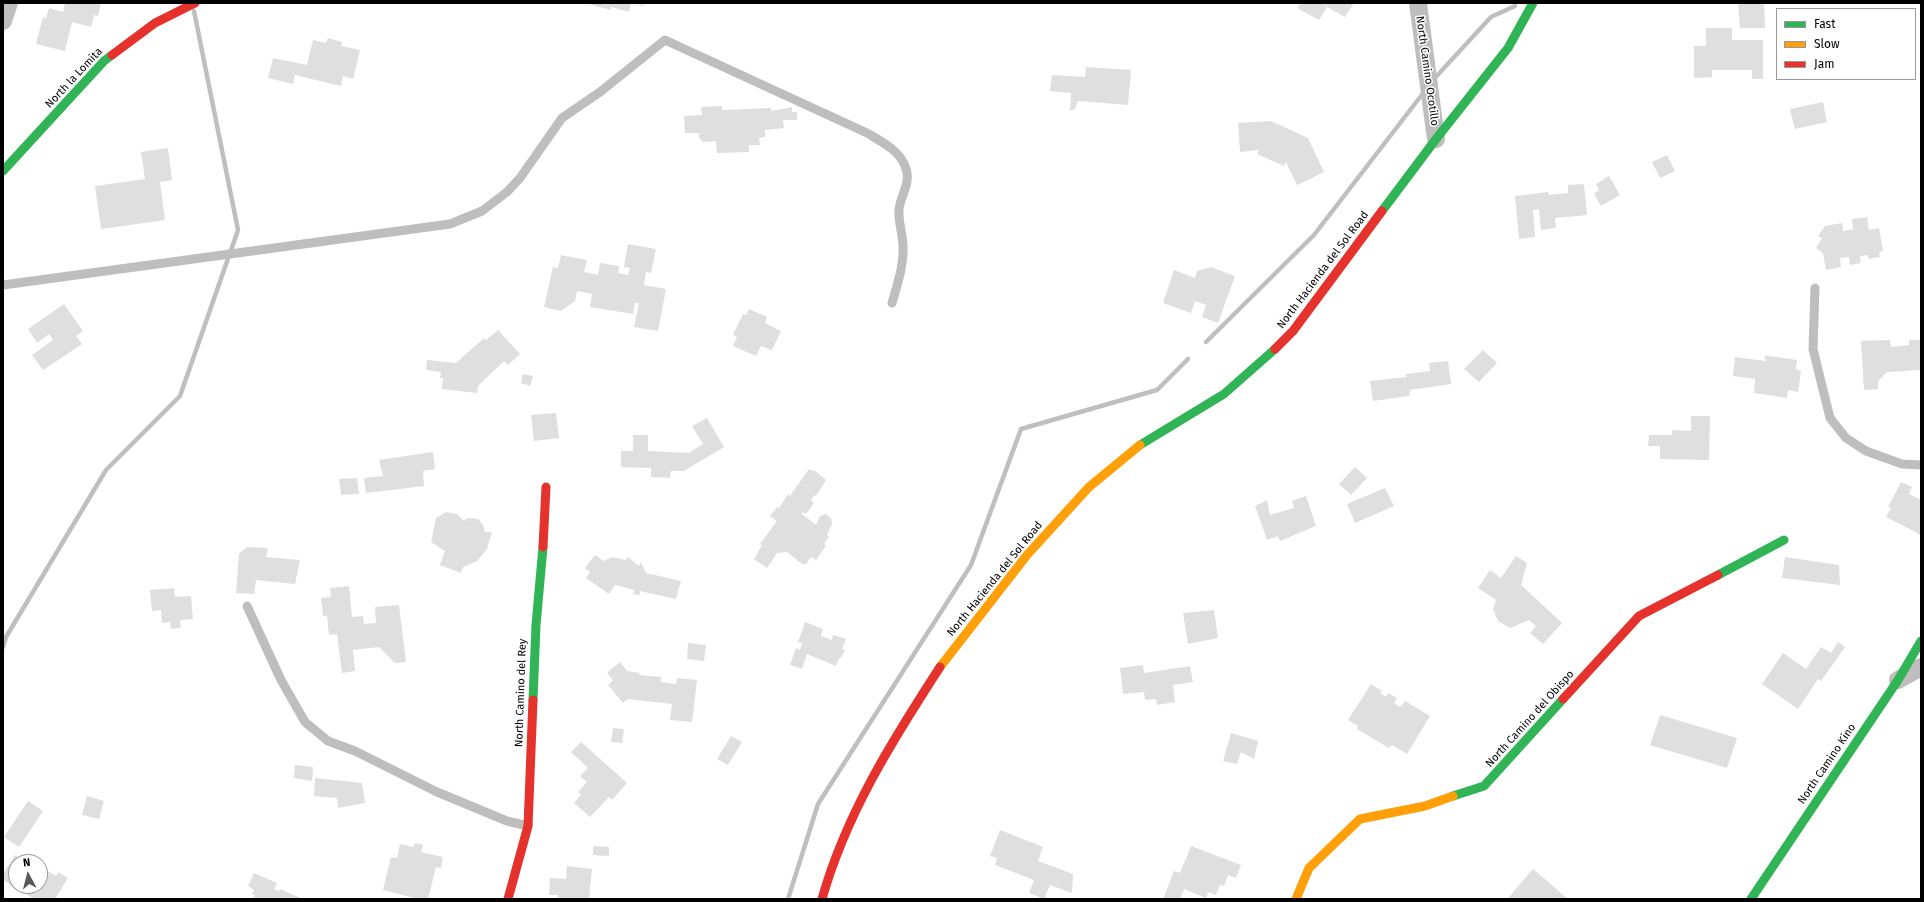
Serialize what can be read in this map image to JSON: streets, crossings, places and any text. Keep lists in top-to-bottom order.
{
  "streets": {
    "street": [
      "North Camino Ocotillo",
      "North la Lomita",
      "North Hacienda del Sol Road",
      "North Camino del Rey",
      "North Camino del Obispo",
      "North Camino Kino"
    ]
  },
  "crossings": [
    ["North Camino Ocotillo", "North Hacienda del Sol Road"]
  ],
  "legend": ["Fast", "Slow", "Jam"],
  "north": "top"
}
